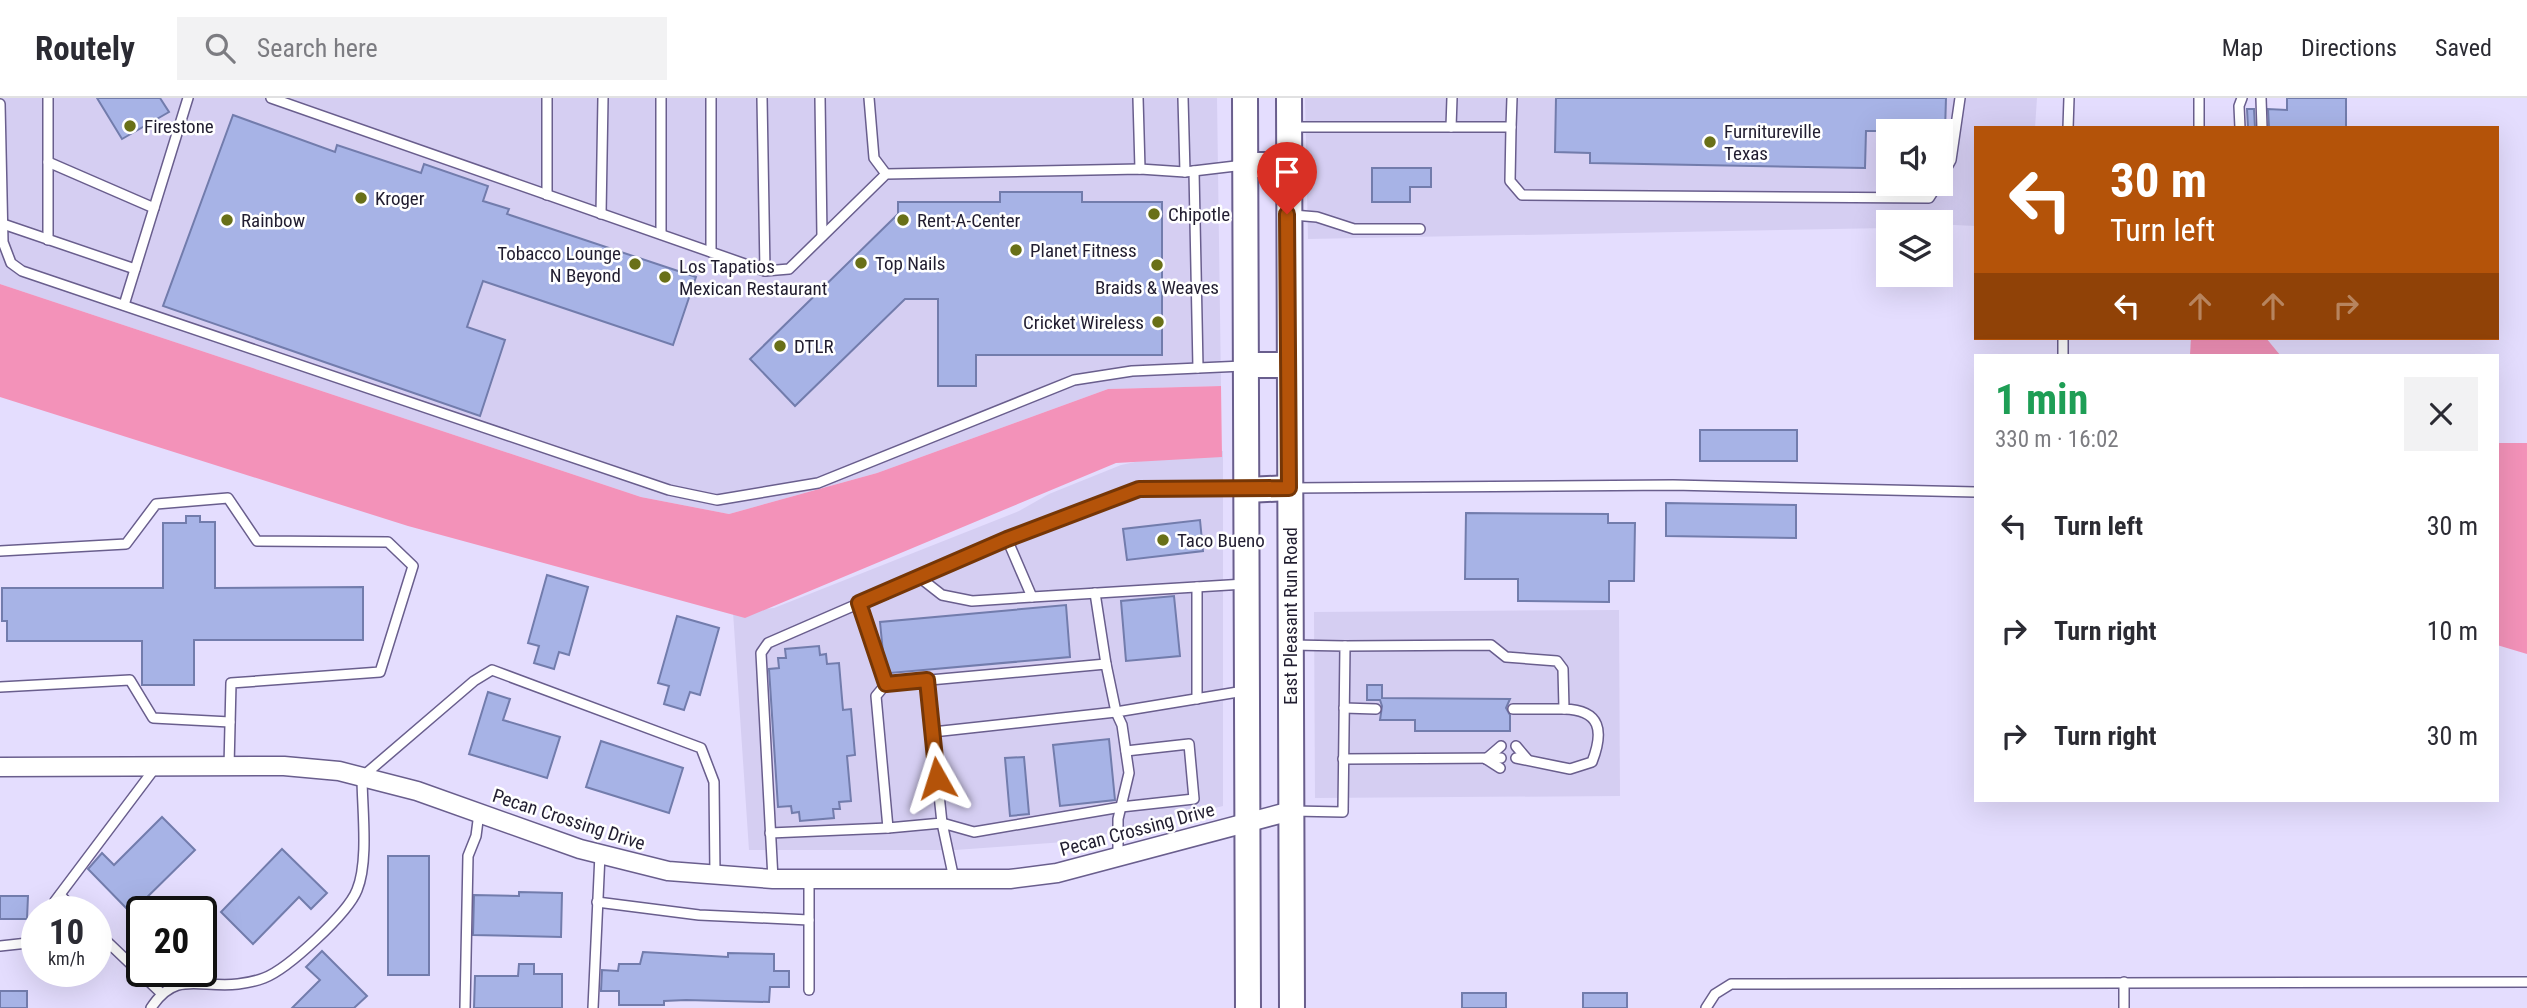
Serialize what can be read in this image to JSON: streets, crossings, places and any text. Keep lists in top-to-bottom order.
{
  "streets": {
    "main road": ["East Pleasant Run Road"],
    "street": ["Pecan Crossing Drive"]
  },
  "crossings": [
    ["East Pleasant Run Road", "Pecan Crossing Drive"]
  ],
  "places": [
    "Firestone",
    "Furnitureville Texas",
    "Kroger",
    "Chipotle",
    "Rainbow",
    "Rent-A-Center",
    "Planet Fitness",
    "Top Nails",
    "Tobacco Lounge N Beyond",
    "Braids & Weaves",
    "Los Tapatios Mexican Restaurant",
    "Cricket Wireless",
    "DTLR",
    "Taco Bueno"
  ],
  "page": {
    "header": "Routely",
    "search": "Search here",
    "nav": ["Map", "Directions", "Saved"],
    "turn": ["30 m", "Turn left"],
    "heading": ["1 min", "330 m · 16:02"],
    "list": [
      {
        "name": "Turn left",
        "value": "30 m"
      },
      {
        "name": "Turn right",
        "value": "10 m"
      },
      {
        "name": "Turn right",
        "value": "30 m"
      }
    ],
    "speed": "10 km/h",
    "limit": "20"
  }
}
